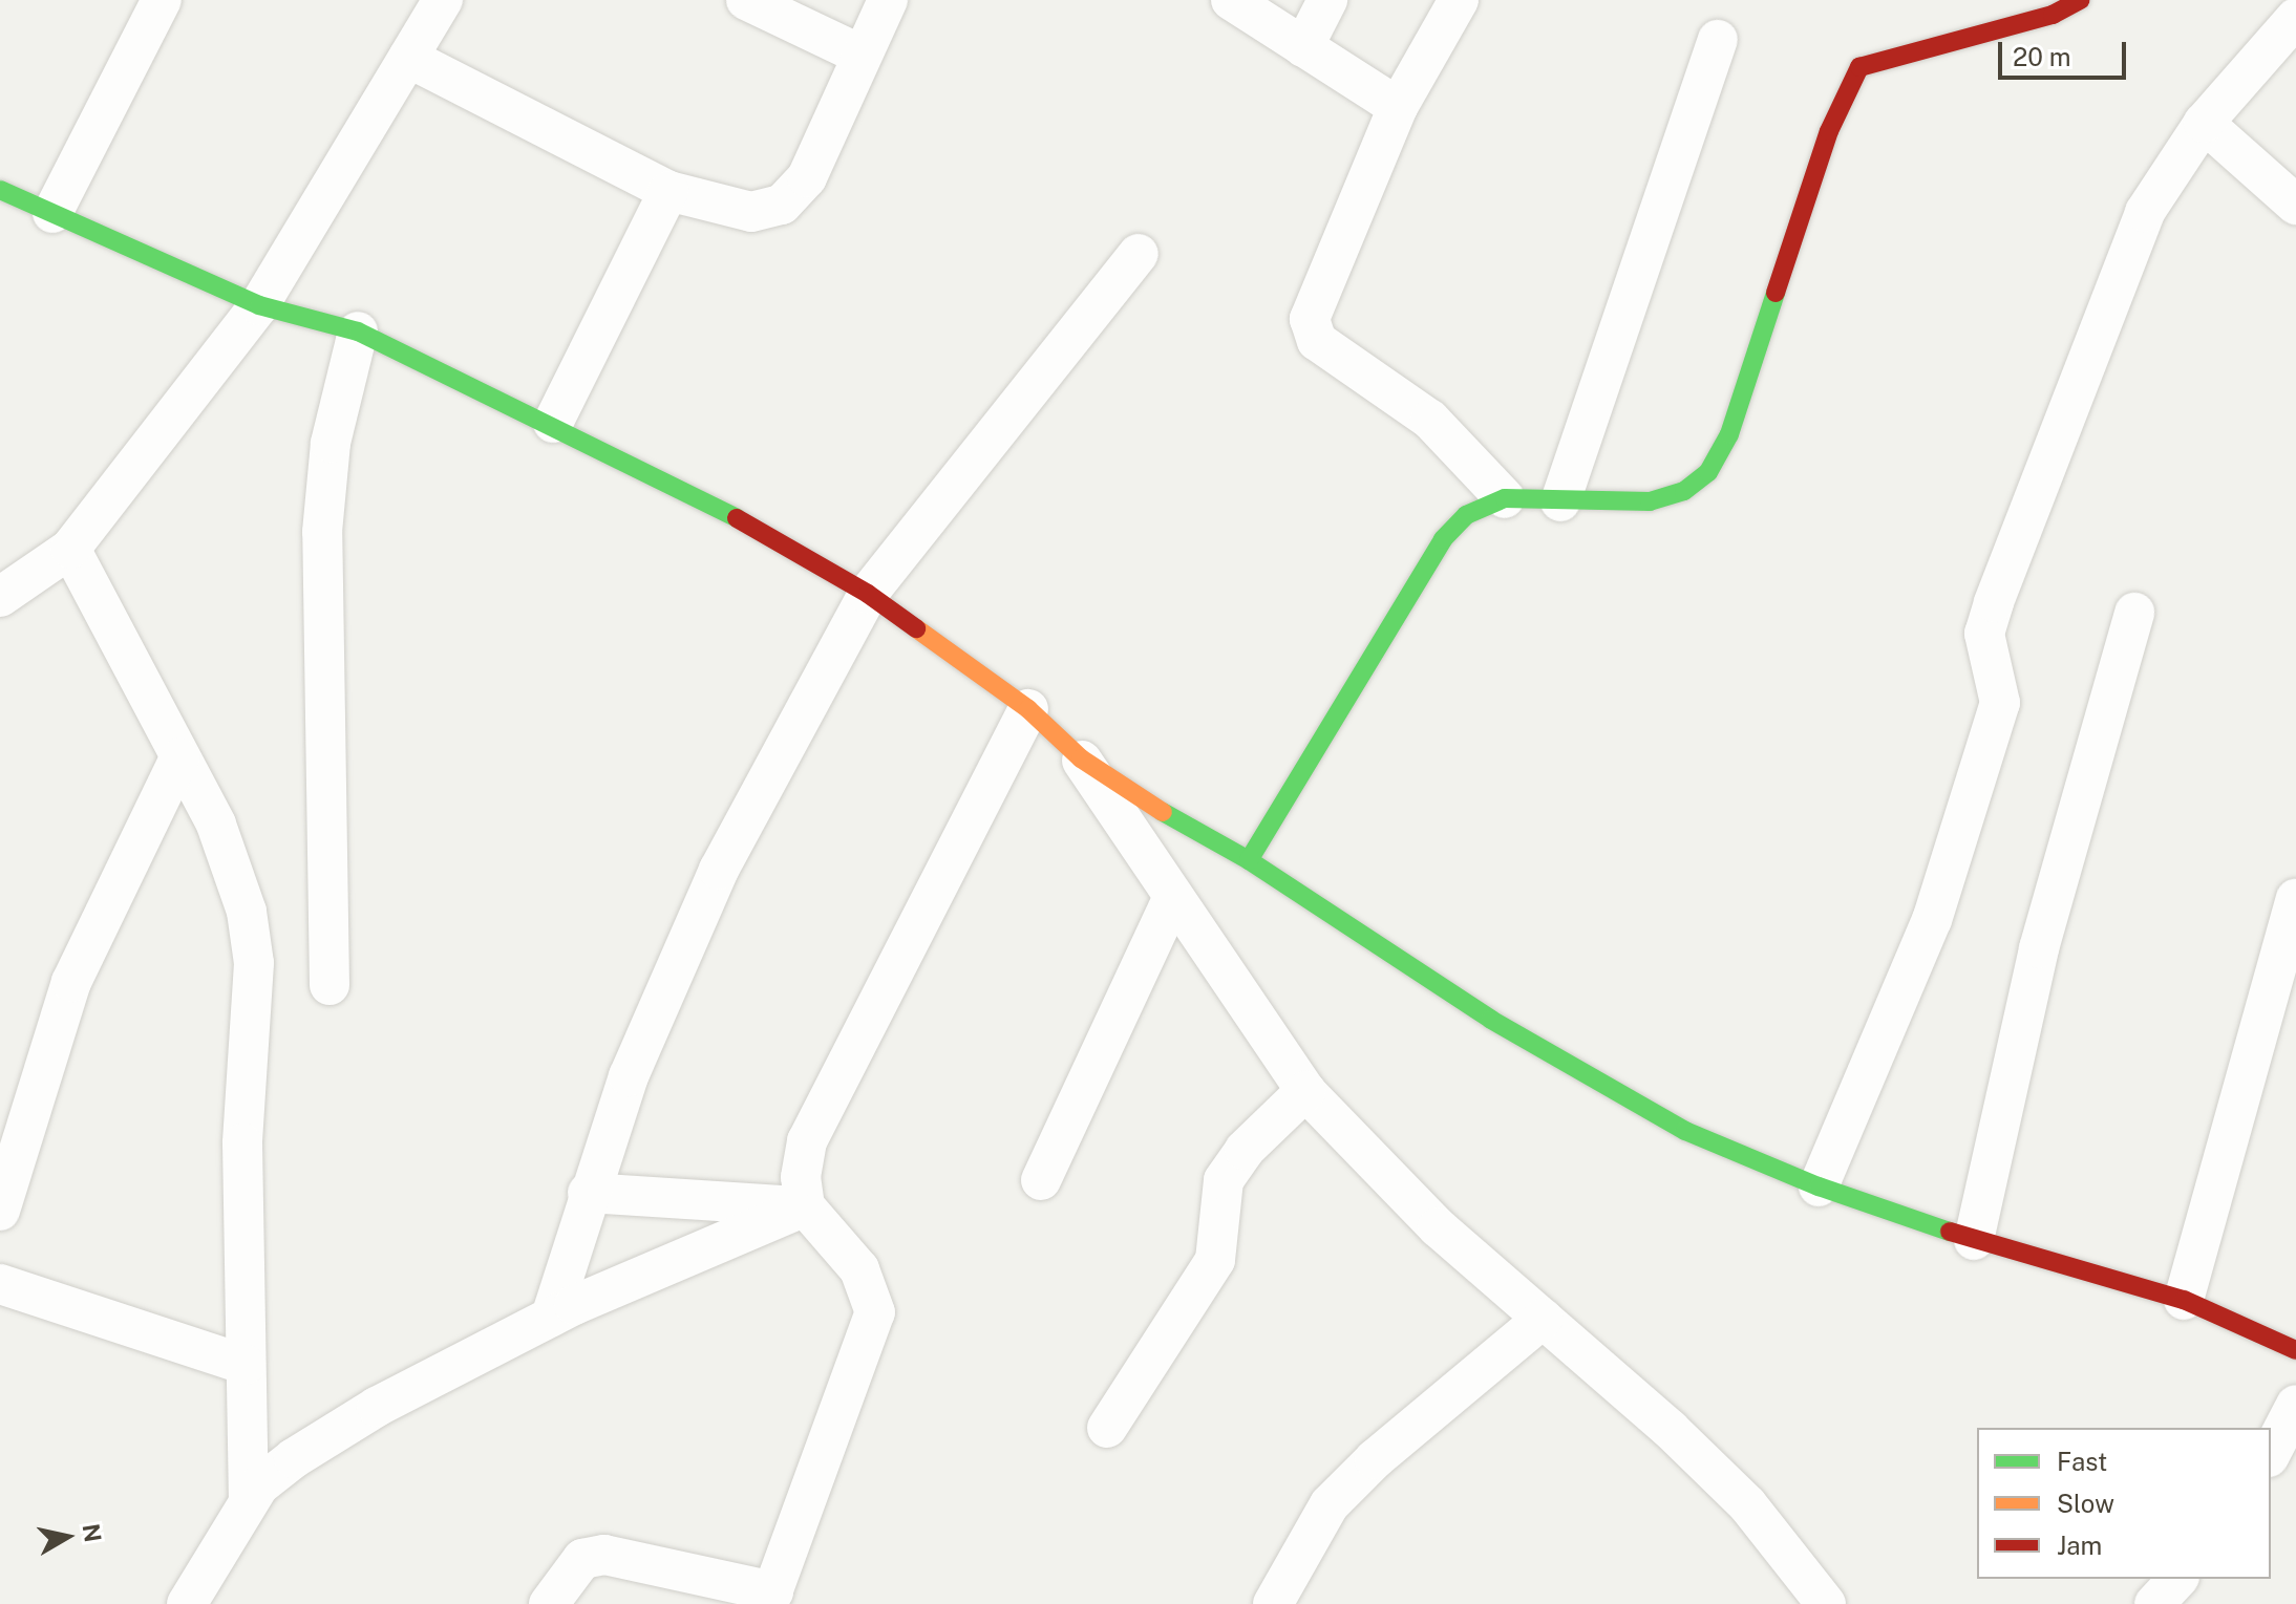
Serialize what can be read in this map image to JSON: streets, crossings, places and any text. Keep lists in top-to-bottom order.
{
  "legend": ["Fast", "Slow", "Jam"],
  "scale_bar": "20 m",
  "north": "right"
}
